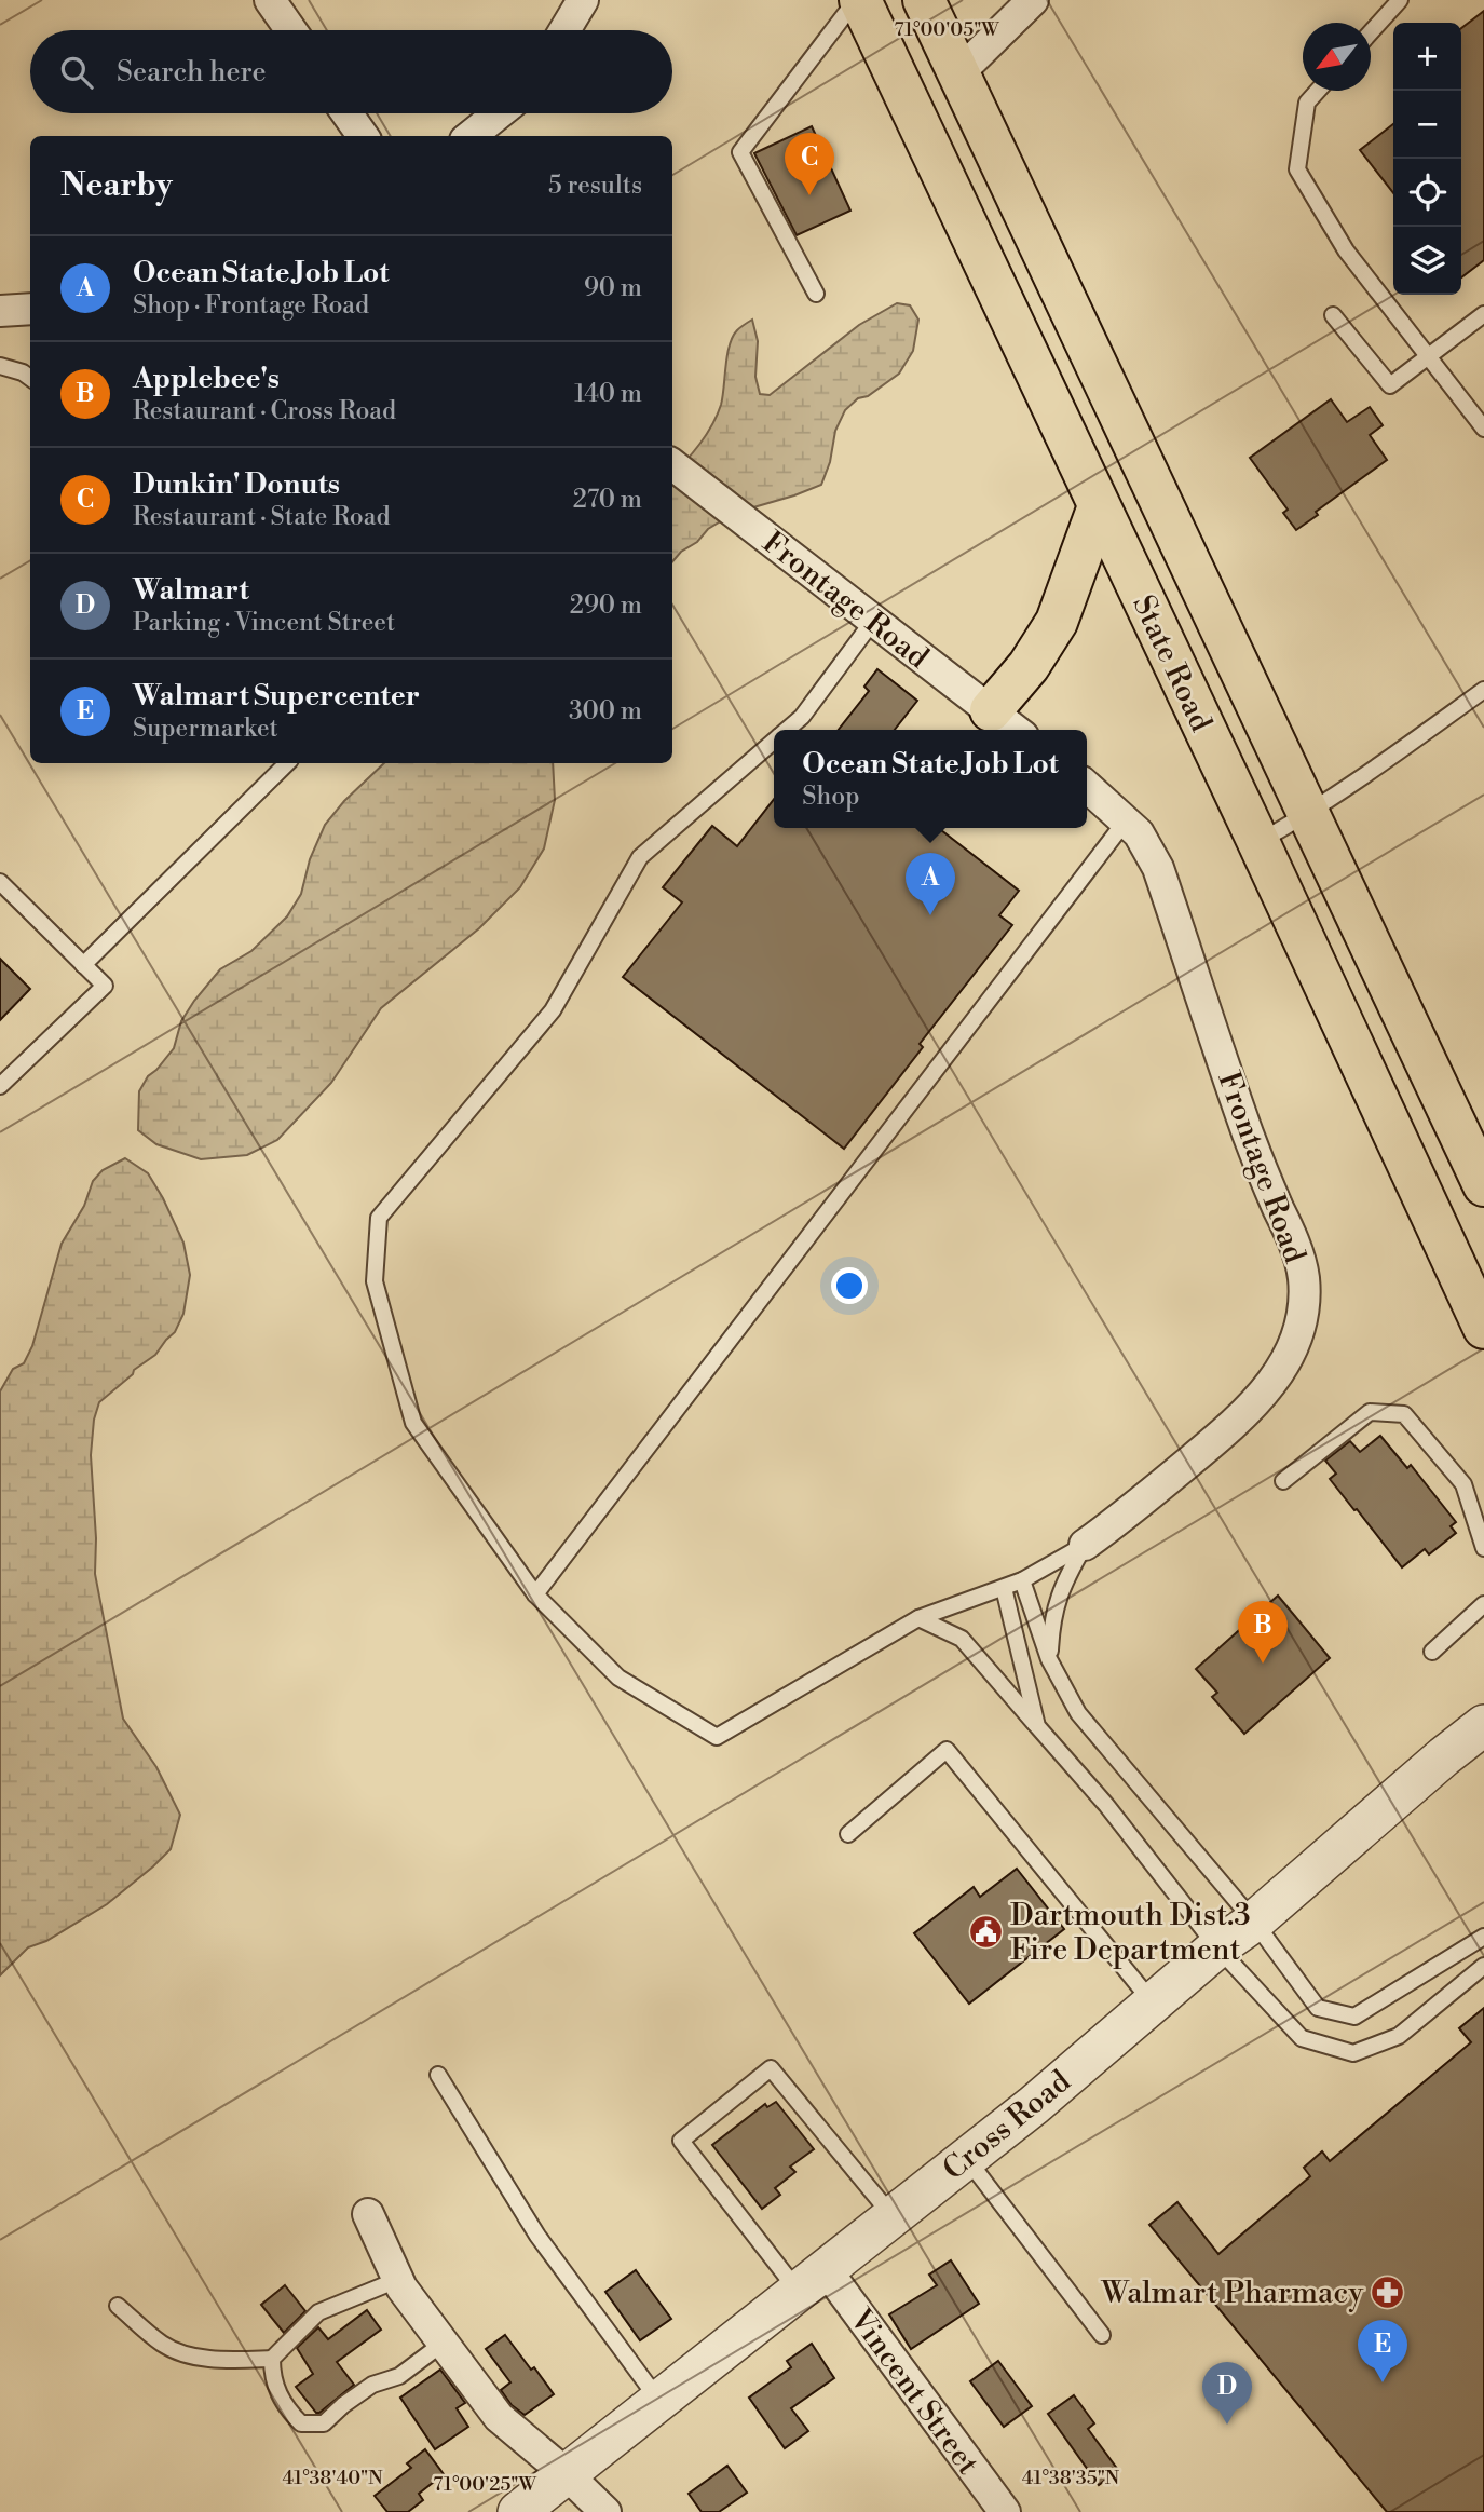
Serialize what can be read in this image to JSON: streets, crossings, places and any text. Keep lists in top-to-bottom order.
{
  "streets": {
    "main road": ["State Road"],
    "street": ["Frontage Road", "Cross Road", "Vincent Street"]
  },
  "crossings": [
    ["Cross Road", "Vincent Street"]
  ],
  "places": {
    "public building": ["Dartmouth Dist.3 Fire Department"],
    "pharmacy": ["Walmart Pharmacy"]
  },
  "north": "bottom left",
  "page": {
    "map_buttons": ["+", "−"],
    "search": "Search here",
    "pins": [
      "C",
      "A",
      "B",
      "E",
      "D"
    ],
    "heading": ["Nearby", "5 results"],
    "list": [
      {
        "mark": "A",
        "name": "Ocean State Job Lot",
        "note": "Shop · Frontage Road",
        "value": "90 m"
      },
      {
        "mark": "B",
        "name": "Applebee's",
        "note": "Restaurant · Cross Road",
        "value": "140 m"
      },
      {
        "mark": "C",
        "name": "Dunkin' Donuts",
        "note": "Restaurant · State Road",
        "value": "270 m"
      },
      {
        "mark": "D",
        "name": "Walmart",
        "note": "Parking · Vincent Street",
        "value": "290 m"
      },
      {
        "mark": "E",
        "name": "Walmart Supercenter",
        "note": "Supermarket",
        "value": "300 m"
      }
    ],
    "popup": ["Ocean State Job Lot", "Shop"]
  },
  "coordinates": [
    "71°00'05\"W",
    "41°38'40\"N",
    "41°38'35\"N",
    "71°00'25\"W"
  ]
}
